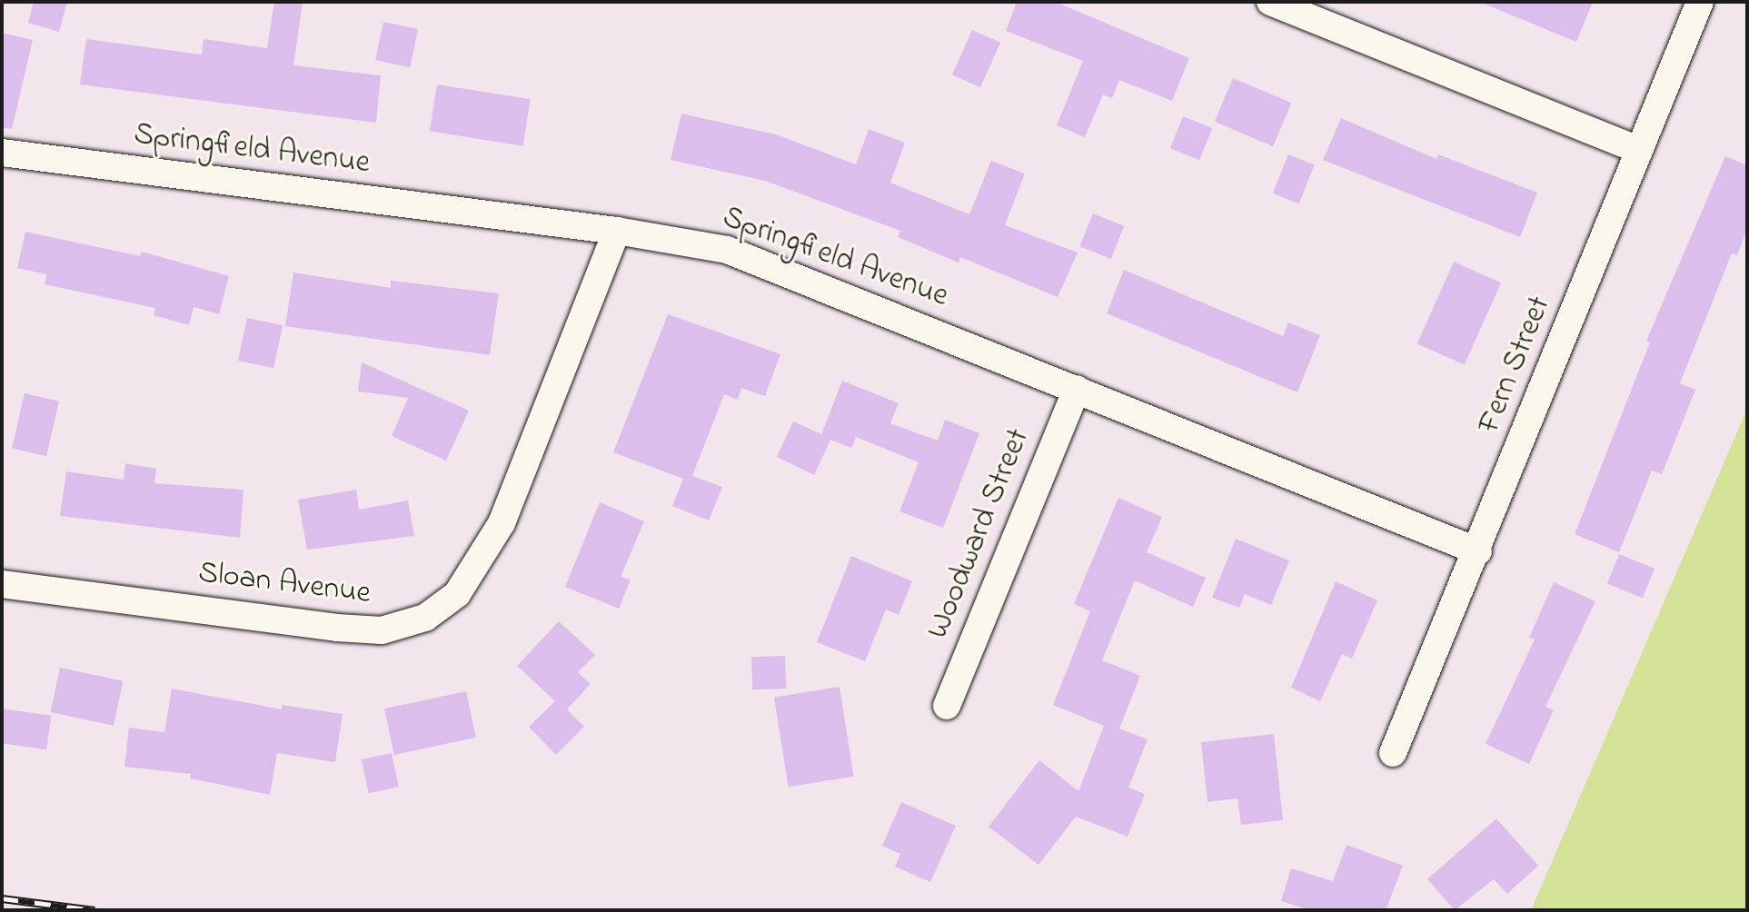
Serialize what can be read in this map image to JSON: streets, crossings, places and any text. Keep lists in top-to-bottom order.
{
  "streets": {
    "street": [
      "Springfield Avenue",
      "Fern Street",
      "Woodward Street",
      "Sloan Avenue"
    ]
  },
  "crossings": [
    ["Springfield Avenue", "Fern Street"],
    ["Springfield Avenue", "Woodward Street"],
    ["Springfield Avenue", "Sloan Avenue"]
  ]
}
